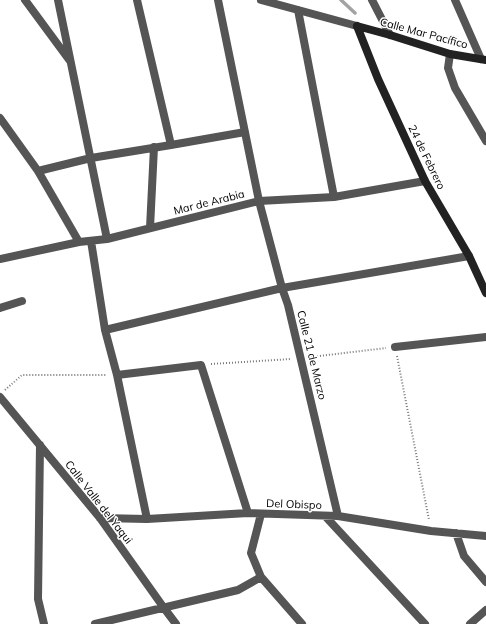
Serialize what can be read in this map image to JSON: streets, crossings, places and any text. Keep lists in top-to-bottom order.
{
  "streets": {
    "street": [
      "Calle Mar Pacífico",
      "24 de Febrero",
      "Mar de Arabia",
      "Calle 21 de Marzo",
      "Calle Valle del Yaqui",
      "Del Obispo"
    ]
  },
  "crossings": [
    ["Calle Mar Pacífico", "24 de Febrero"],
    ["24 de Febrero", "Mar de Arabia"],
    ["Mar de Arabia", "Calle 21 de Marzo"],
    ["Calle 21 de Marzo", "Del Obispo"],
    ["Calle Valle del Yaqui", "Del Obispo"]
  ]
}
